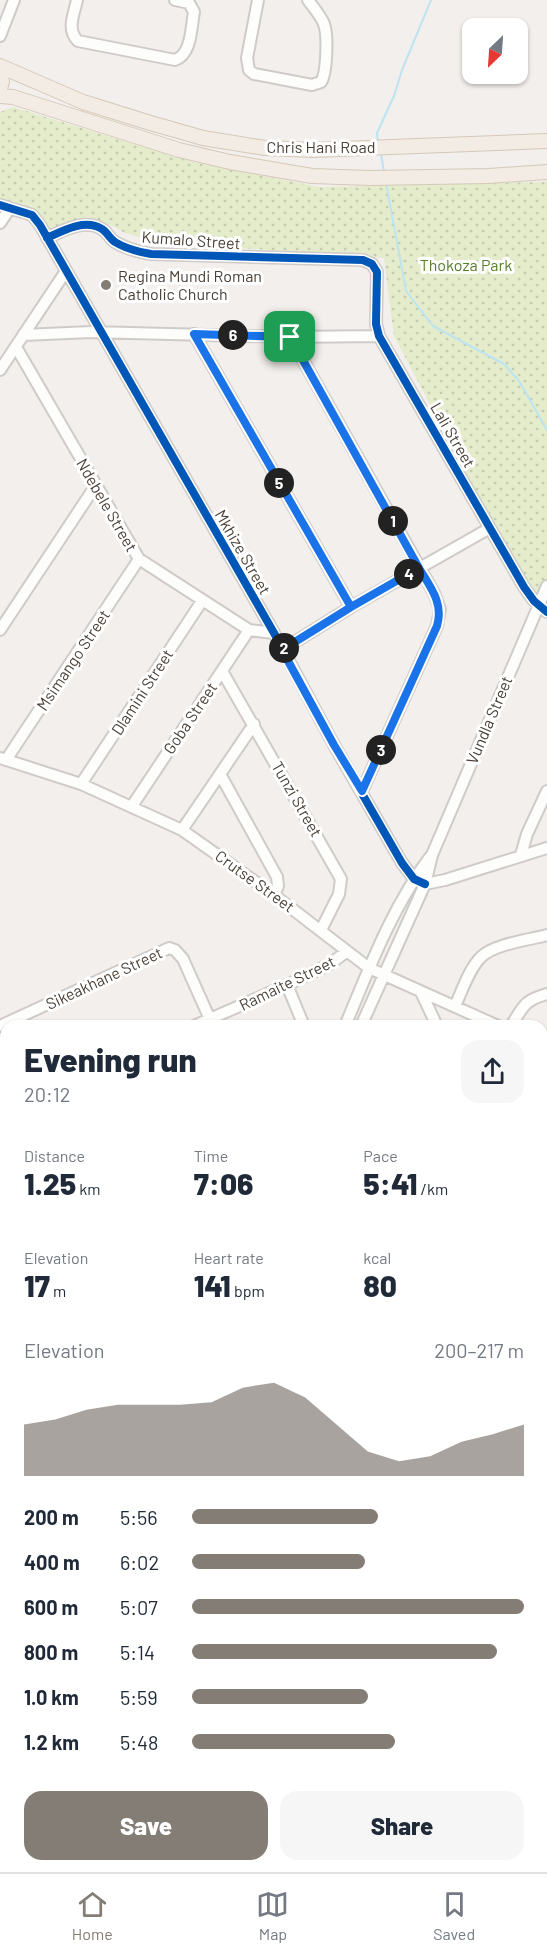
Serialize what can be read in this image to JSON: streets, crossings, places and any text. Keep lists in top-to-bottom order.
{
  "streets": {
    "main road": ["Chris Hani Road"],
    "street": [
      "Kumalo Street",
      "Lali Street",
      "Ndebele Street",
      "Mkhize Street",
      "Msimango Street",
      "Dlamini Street",
      "Goba Street",
      "Vundla Street",
      "Tunzi Street",
      "Crutse Street",
      "Sikeakhane Street",
      "Ramaite Street"
    ]
  },
  "crossings": [
    ["Kumalo Street", "Lali Street"],
    ["Kumalo Street", "Mkhize Street"],
    ["Lali Street", "Vundla Street"],
    ["Ndebele Street", "Mkhize Street"],
    ["Ndebele Street", "Msimango Street"],
    ["Ndebele Street", "Dlamini Street"],
    ["Ndebele Street", "Goba Street"],
    ["Mkhize Street", "Vundla Street"],
    ["Msimango Street", "Crutse Street"],
    ["Dlamini Street", "Crutse Street"],
    ["Goba Street", "Tunzi Street"],
    ["Goba Street", "Crutse Street"],
    ["Vundla Street", "Crutse Street"],
    ["Tunzi Street", "Crutse Street"],
    ["Crutse Street", "Ramaite Street"]
  ],
  "parks": ["Thokoza Park"],
  "places": ["Regina Mundi Roman Catholic Church"],
  "north": "bottom left",
  "page": {
    "pins": [
      "6",
      "5",
      "1",
      "4",
      "2",
      "3"
    ],
    "heading": ["Evening run", "20:12"],
    "stats": [
      ["Distance", "1.25 km"],
      ["Time", "7:06"],
      ["Pace", "5:41 /km"],
      ["Elevation", "17 m"],
      ["Heart rate", "141 bpm"],
      ["kcal", "80"]
    ],
    "chart": ["Elevation", "200–217 m"],
    "list": [
      {
        "name": "200 m",
        "note": "5:56"
      },
      {
        "name": "400 m",
        "note": "6:02"
      },
      {
        "name": "600 m",
        "note": "5:07"
      },
      {
        "name": "800 m",
        "note": "5:14"
      },
      {
        "name": "1.0 km",
        "note": "5:59"
      },
      {
        "name": "1.2 km",
        "note": "5:48"
      }
    ],
    "buttons": ["Save", "Share"],
    "tabs": ["Home", "Map", "Saved"]
  }
}
